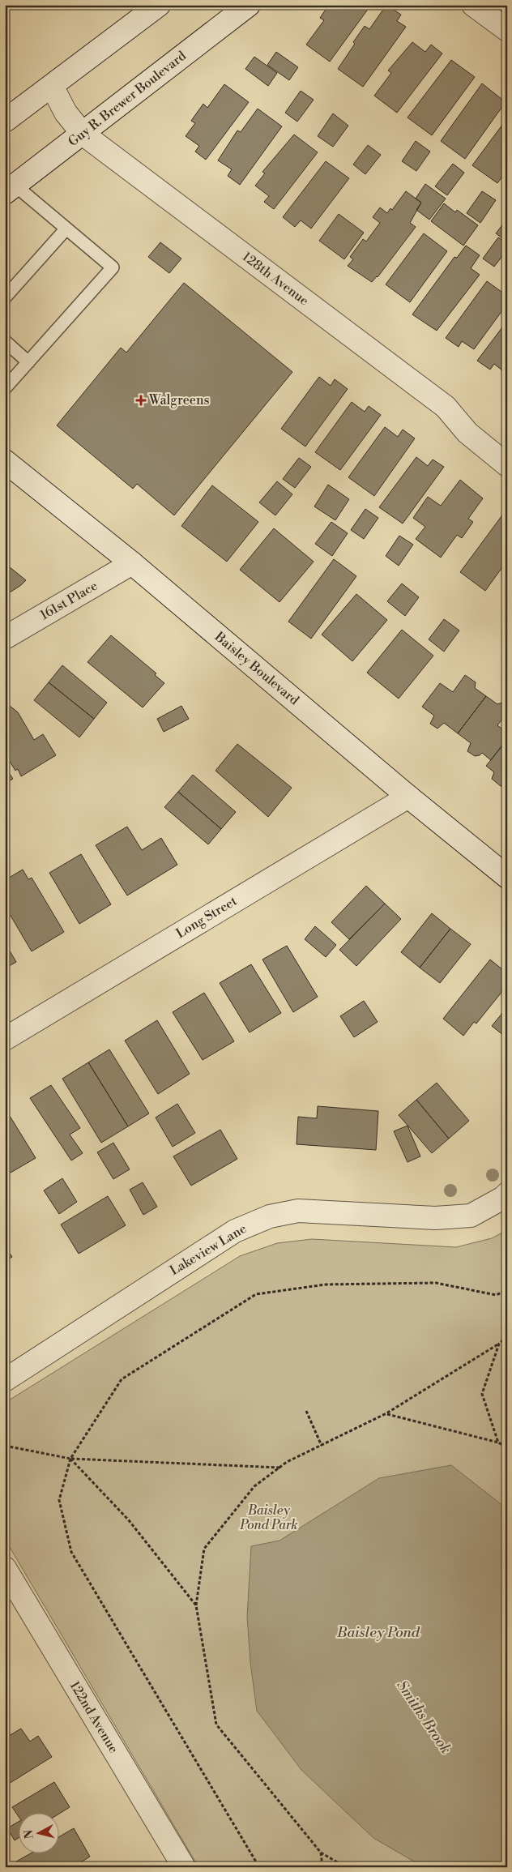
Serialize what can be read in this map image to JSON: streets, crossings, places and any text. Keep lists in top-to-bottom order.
{
  "streets": {
    "street": [
      "Guy R. Brewer Boulevard",
      "128th Avenue",
      "161st Place",
      "Baisley Boulevard",
      "Long Street",
      "Lakeview Lane",
      "122nd Avenue"
    ]
  },
  "crossings": [
    ["Guy R. Brewer Boulevard", "128th Avenue"],
    ["161st Place", "Baisley Boulevard"],
    ["Baisley Boulevard", "Long Street"]
  ],
  "water": ["Baisley Pond", "Smiths Brook"],
  "parks": ["Baisley Pond Park"],
  "places": {
    "health": ["Walgreens"]
  },
  "north": "left"
}
